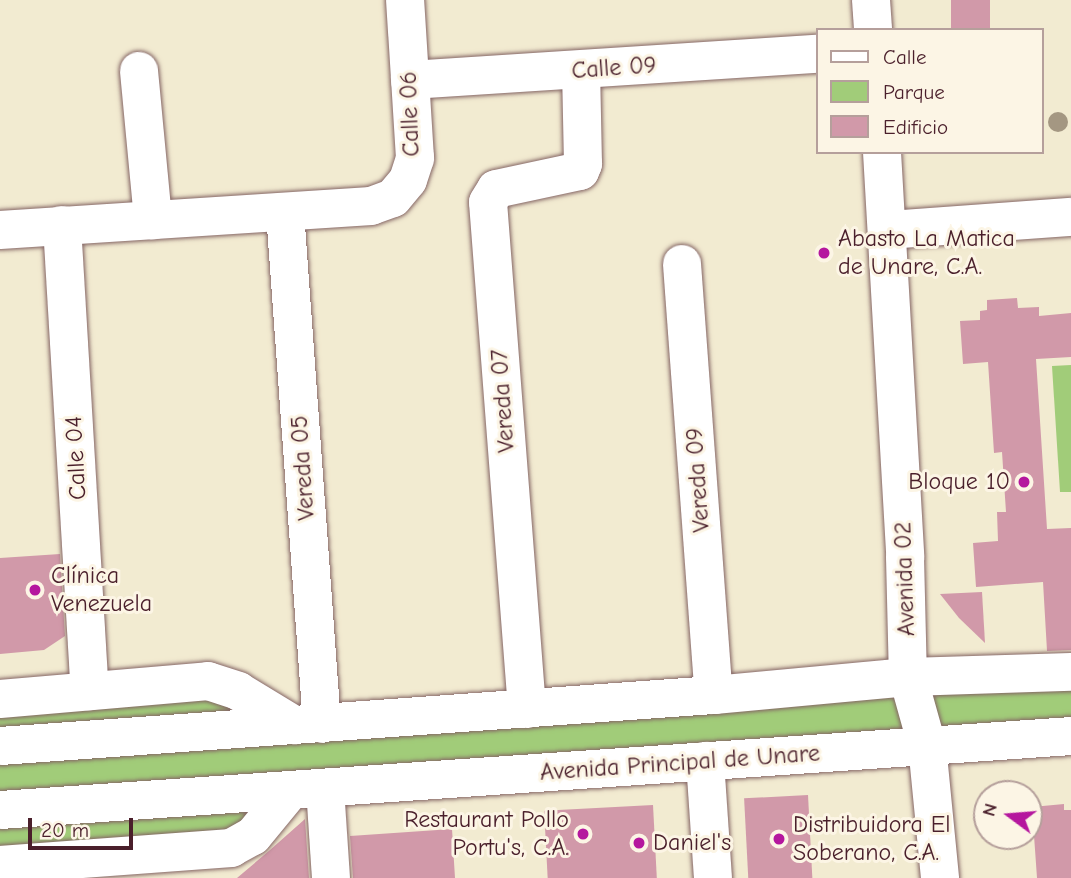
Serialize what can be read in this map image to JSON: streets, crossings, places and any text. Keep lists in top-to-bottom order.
{
  "streets": {
    "street": [
      "Calle 09",
      "Calle 06",
      "Vereda 07",
      "Calle 04",
      "Vereda 05",
      "Vereda 09",
      "Avenida 02",
      "Avenida Principal de Unare"
    ]
  },
  "crossings": [
    ["Calle 09", "Calle 06"],
    ["Calle 09", "Vereda 07"],
    ["Calle 06", "Vereda 05"],
    ["Avenida 02", "Avenida Principal de Unare"]
  ],
  "places": [
    "Abasto La Matica de Unare, C.A.",
    "Bloque 10",
    "Clínica Venezuela",
    "Restaurant Pollo Portu's, C.A.",
    "Distribuidora El Soberano, C.A.",
    "Daniel's"
  ],
  "legend": ["Calle", "Parque", "Edificio"],
  "scale_bar": "20 m",
  "north": "left"
}
